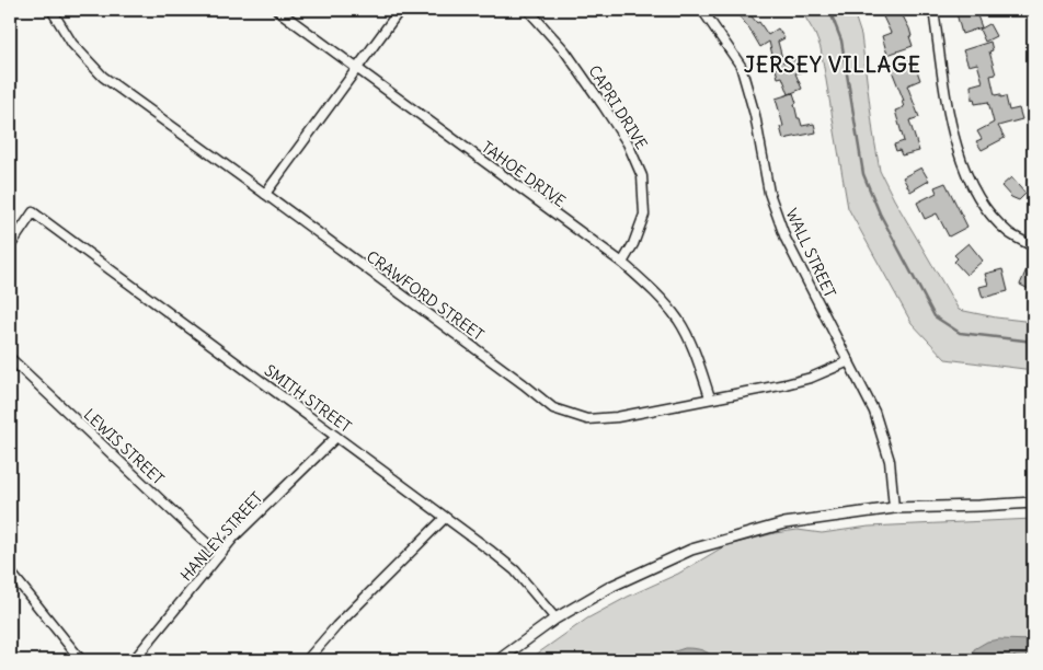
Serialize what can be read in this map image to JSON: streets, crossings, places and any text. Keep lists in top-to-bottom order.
{
  "streets": {
    "street": [
      "CAPRI DRIVE",
      "TAHOE DRIVE",
      "WALL STREET",
      "CRAWFORD STREET",
      "SMITH STREET",
      "LEWIS STREET",
      "HANLEY STREET"
    ]
  },
  "crossings": [
    ["CAPRI DRIVE", "TAHOE DRIVE"],
    ["TAHOE DRIVE", "CRAWFORD STREET"],
    ["WALL STREET", "CRAWFORD STREET"],
    ["SMITH STREET", "HANLEY STREET"],
    ["LEWIS STREET", "HANLEY STREET"]
  ],
  "districts": ["JERSEY VILLAGE"]
}
